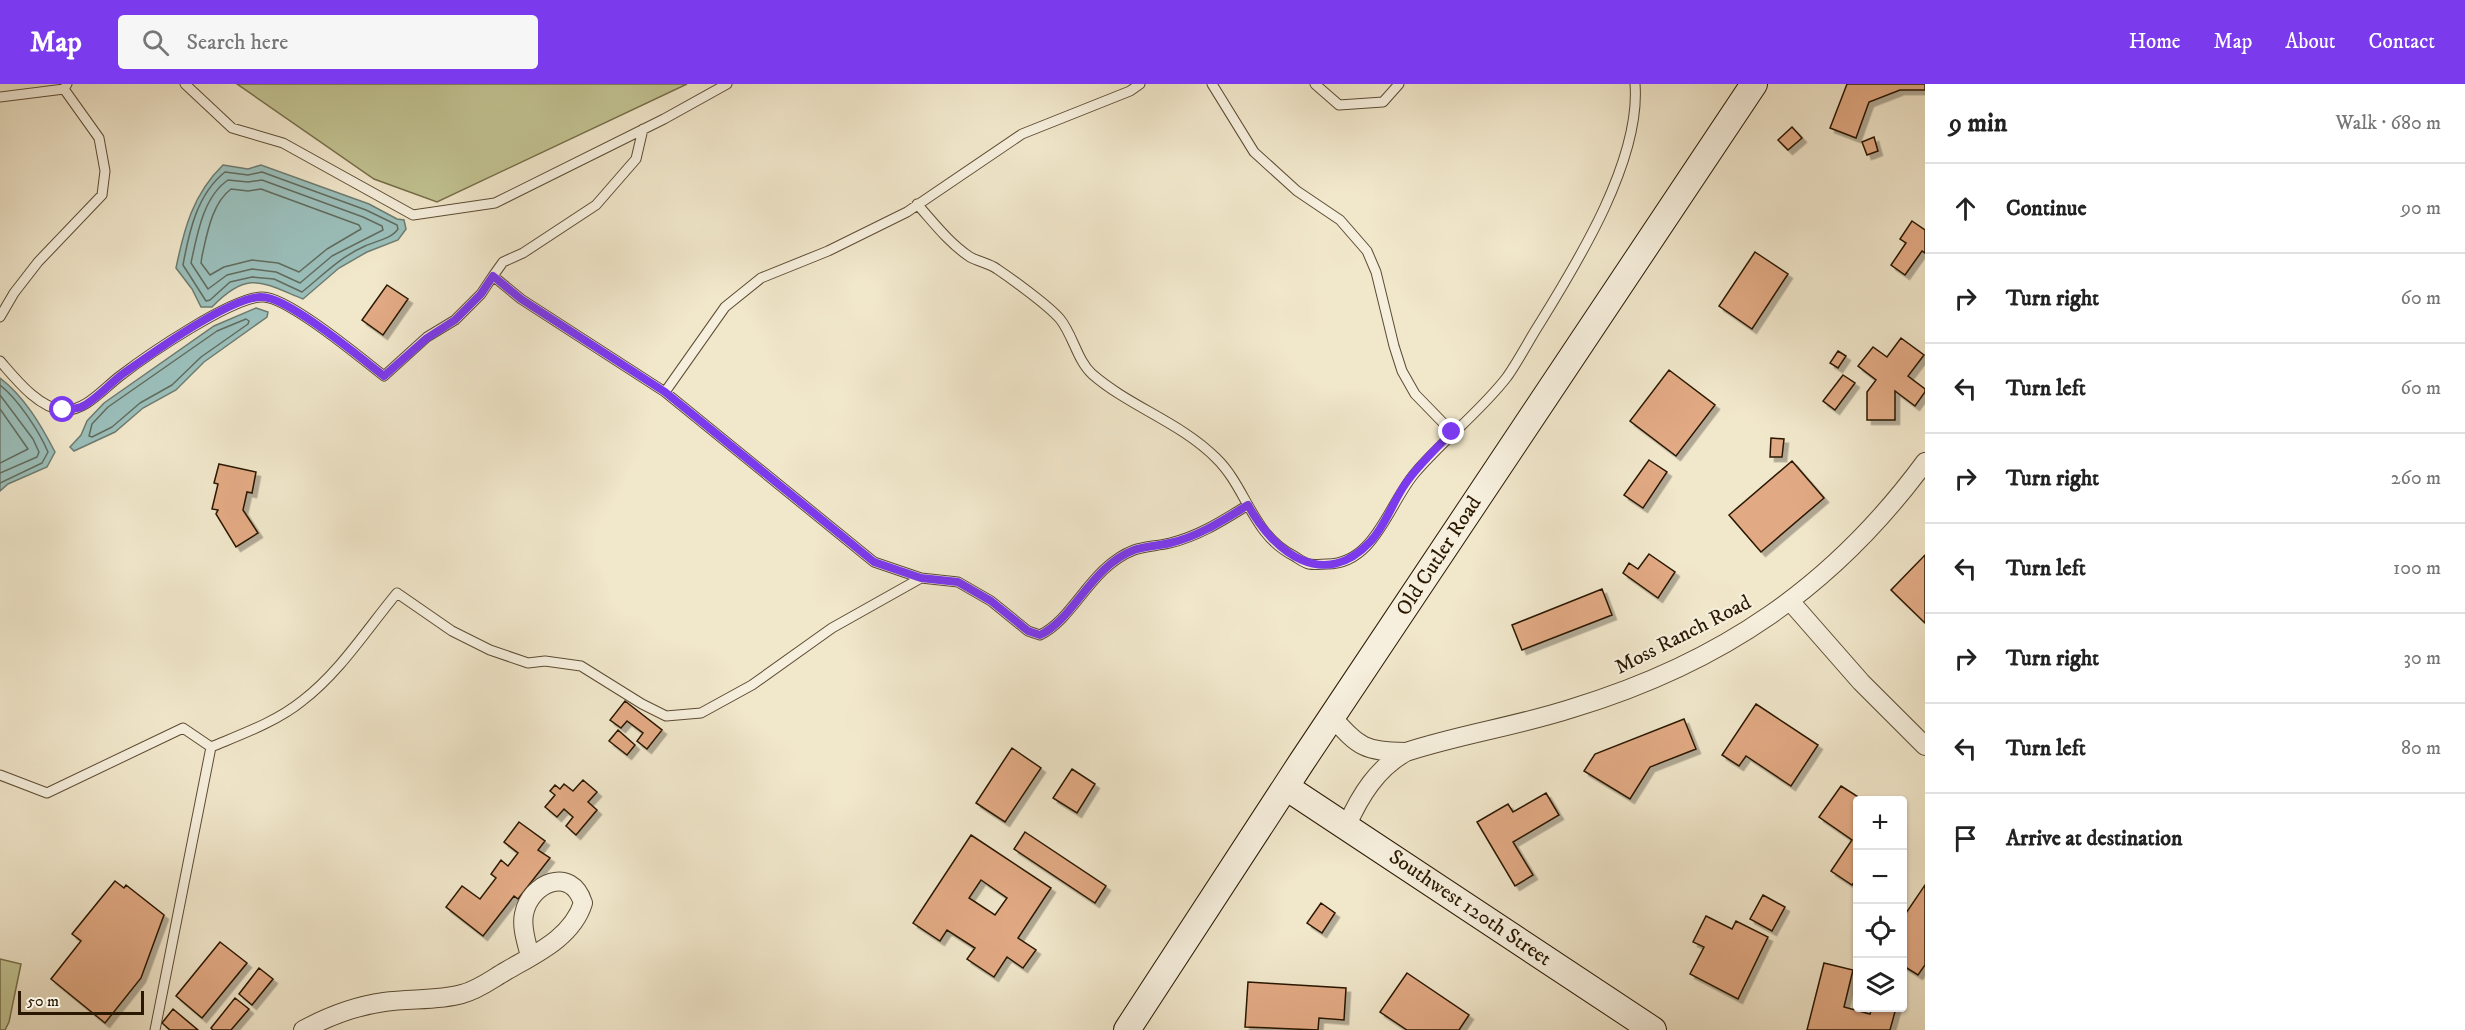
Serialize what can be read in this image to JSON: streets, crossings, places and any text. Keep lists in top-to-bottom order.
{
  "streets": {
    "main road": ["Old Cutler Road", "Southwest 120th Street"],
    "street": ["Moss Ranch Road"]
  },
  "crossings": [
    ["Old Cutler Road", "Moss Ranch Road"],
    ["Old Cutler Road", "Southwest 120th Street"],
    ["Moss Ranch Road", "Southwest 120th Street"]
  ],
  "scale_bar": "50 m",
  "page": {
    "header": "Map",
    "search": "Search here",
    "nav": [
      "Home",
      "Map",
      "About",
      "Contact"
    ],
    "heading": ["9 min", "Walk · 680 m"],
    "list": [
      ["Continue", "90 m"],
      ["Turn right", "60 m"],
      ["Turn left", "60 m"],
      ["Turn right", "260 m"],
      ["Turn left", "100 m"],
      ["Turn right", "30 m"],
      ["Turn left", "80 m"],
      "Arrive at destination"
    ],
    "map_buttons": ["+", "−"],
    "scale": "50 m"
  }
}
